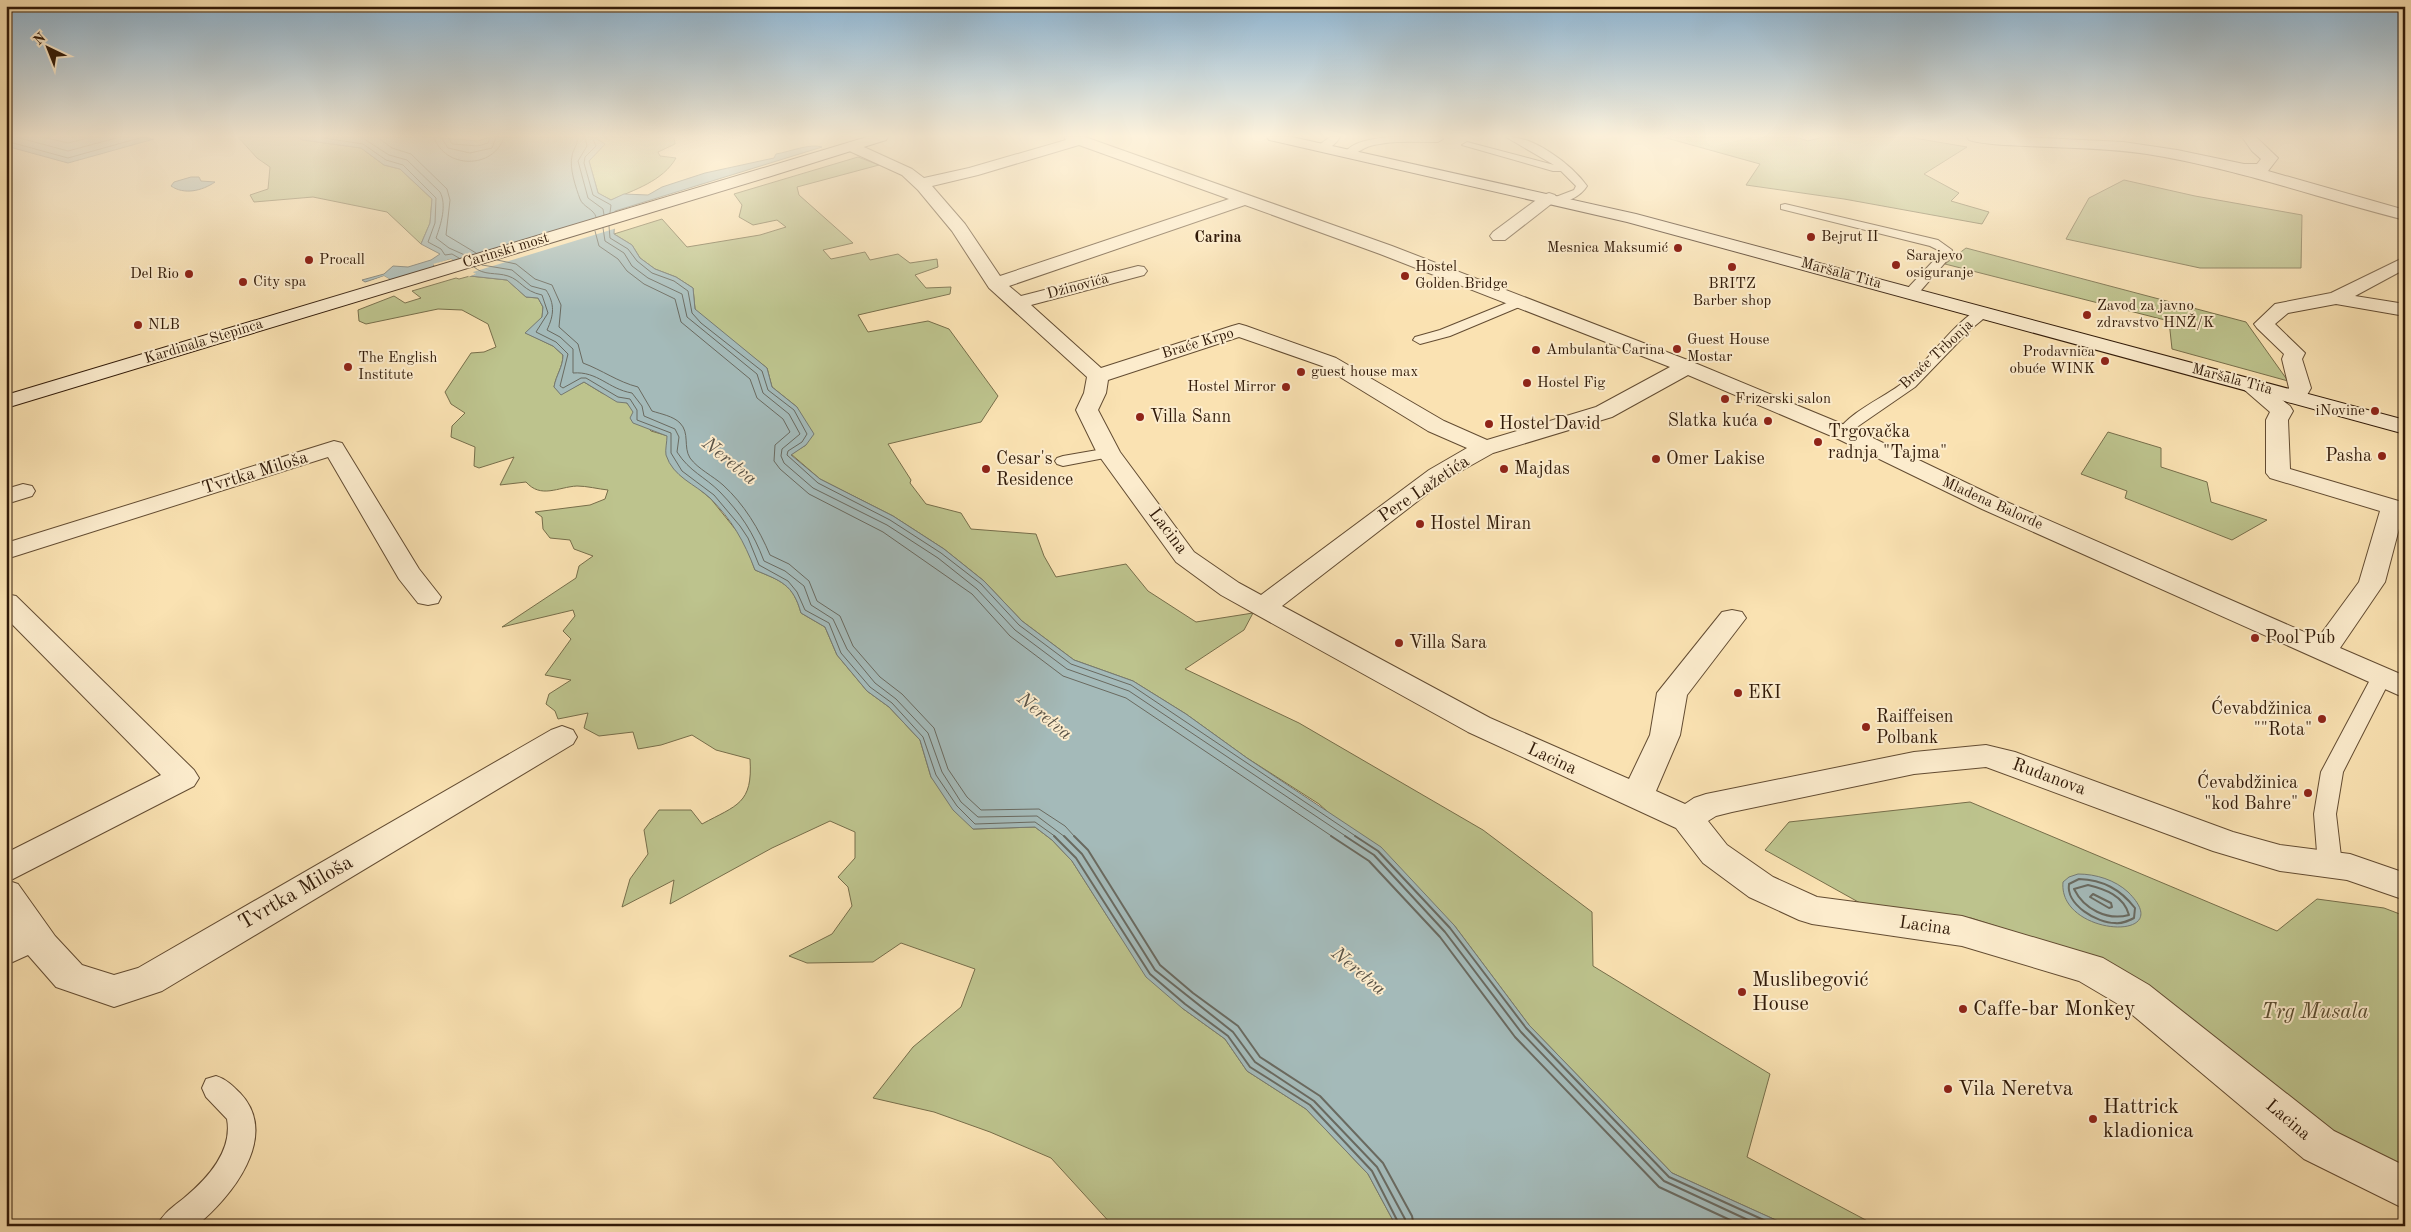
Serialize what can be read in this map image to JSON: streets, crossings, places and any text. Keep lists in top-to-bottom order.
{
  "streets": {
    "street": [
      "Carinski most",
      "Maršala Tita",
      "Džinovića",
      "Kardinala Stepinca",
      "Braće Krpo",
      "Tvrtka Miloša",
      "Pere Lažetića",
      "Mladena Balorde",
      "Lacina",
      "Rudanova"
    ],
    "lane": ["Braće Trbonja"]
  },
  "crossings": [
    ["Carinski most", "Kardinala Stepinca"],
    ["Maršala Tita", "Braće Trbonja"],
    ["Braće Krpo", "Pere Lažetića"],
    ["Braće Krpo", "Lacina"],
    ["Braće Trbonja", "Mladena Balorde"],
    ["Pere Lažetića", "Mladena Balorde"],
    ["Pere Lažetića", "Lacina"],
    ["Lacina", "Rudanova"]
  ],
  "districts": ["Carina"],
  "water": ["Neretva"],
  "parks": ["Trg Musala"],
  "places": [
    "Bejrut II",
    "Mesnica Maksumić",
    "Procall",
    "Sarajevo osiguranje",
    "BRITZ Barber shop",
    "Del Rio",
    "Hostel Golden Bridge",
    "City spa",
    "Zavod za javno zdravstvo HNŽ/K",
    "NLB",
    "Guest House Mostar",
    "Ambulanta Carina",
    "Prodavnica obuće WINK",
    "The English Institute",
    "guest house max",
    "Hostel Fig",
    "Hostel Mirror",
    "Frizerski salon",
    "iNovine",
    "Villa Sann",
    "Slatka kuća",
    "Hostel David",
    "Trgovačka radnja \"Tajma\"",
    "Pasha",
    "Omer Lakise",
    "Cesar's Residence",
    "Majdas",
    "Hostel Miran",
    "Pool Pub",
    "Villa Sara",
    "EKI",
    "Ćevabdžinica \"\"Rota\"",
    "Raiffeisen Polbank",
    "Ćevabdžinica \"kod Bahre\"",
    "Muslibegović House",
    "Caffe-bar Monkey",
    "Vila Neretva",
    "Hattrick kladionica"
  ],
  "north": "top left"
}
